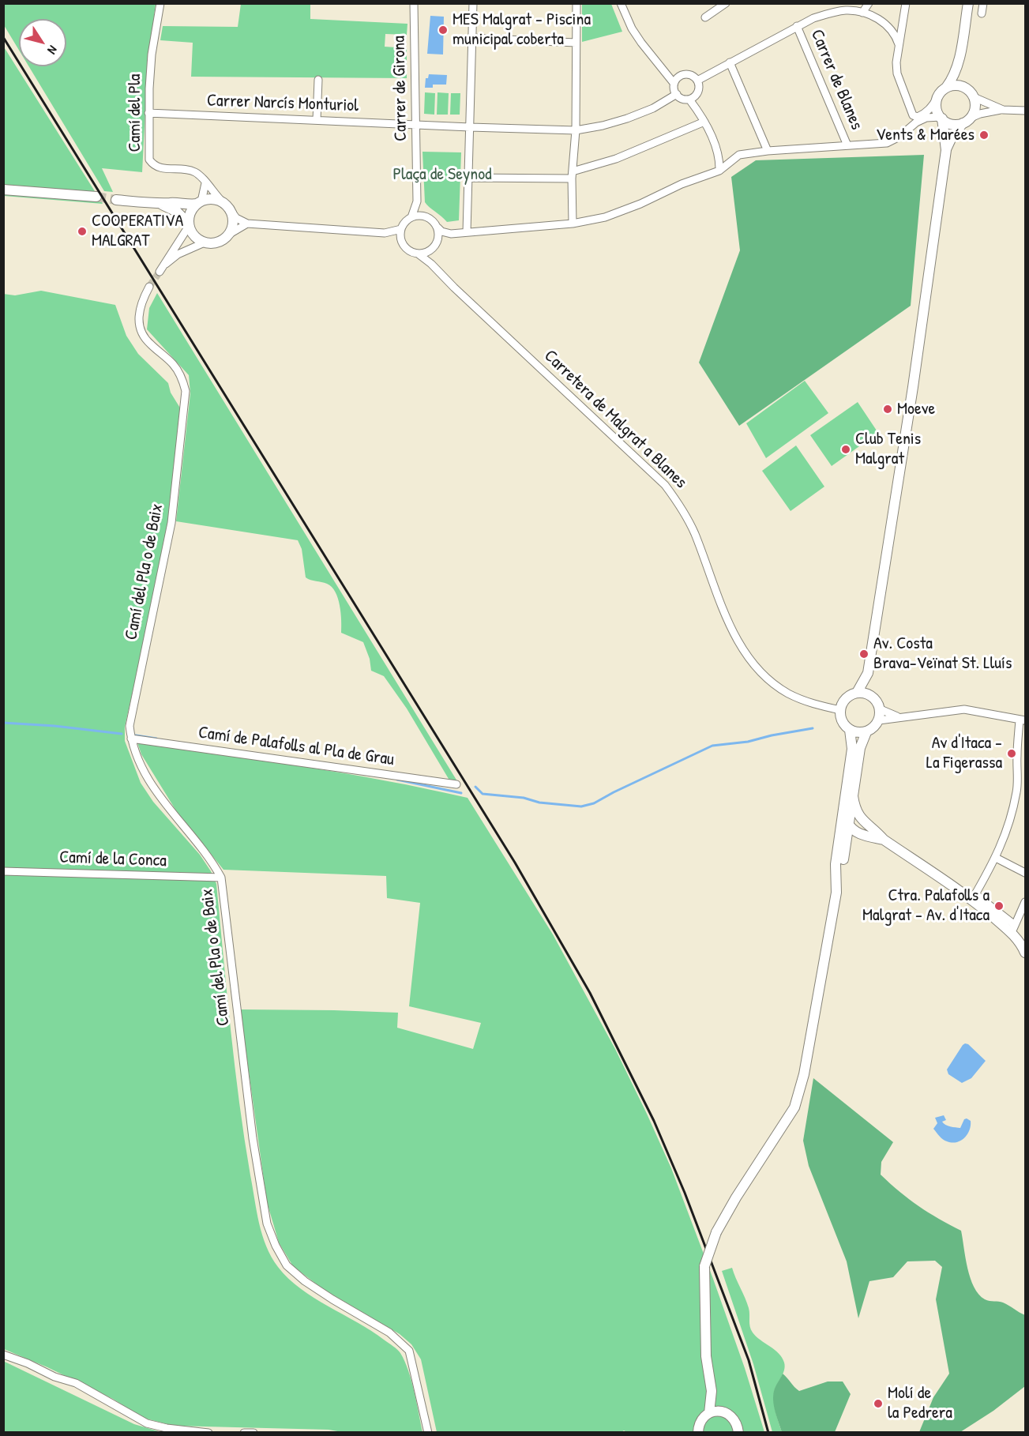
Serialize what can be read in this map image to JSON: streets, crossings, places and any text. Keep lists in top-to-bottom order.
{
  "streets": {
    "street": [
      "Carrer de Blanes",
      "Carrer de Girona",
      "Carrer Narcís Monturiol",
      "Camí del Pla",
      "Carretera de Malgrat a Blanes",
      "Camí del Pla o de Baix",
      "Camí de Palafolls al Pla de Grau",
      "Camí de la Conca"
    ]
  },
  "crossings": [
    ["Carrer de Girona", "Carrer Narcís Monturiol"],
    ["Carrer de Girona", "Carretera de Malgrat a Blanes"],
    ["Carrer Narcís Monturiol", "Camí del Pla"],
    ["Camí del Pla o de Baix", "Camí de Palafolls al Pla de Grau"],
    ["Camí del Pla o de Baix", "Camí de la Conca"]
  ],
  "parks": ["Plaça de Seynod"],
  "places": [
    "MES Malgrat - Piscina municipal coberta",
    "Vents & Marées",
    "COOPERATIVA MALGRAT",
    "Moeve",
    "Club Tenis Malgrat",
    "Av. Costa Brava-Veïnat St. Lluís",
    "Av d'Itaca - La Figerassa",
    "Ctra. Palafolls a Malgrat - Av. d'Itaca",
    "Molí de la Pedrera"
  ],
  "north": "bottom right"
}
